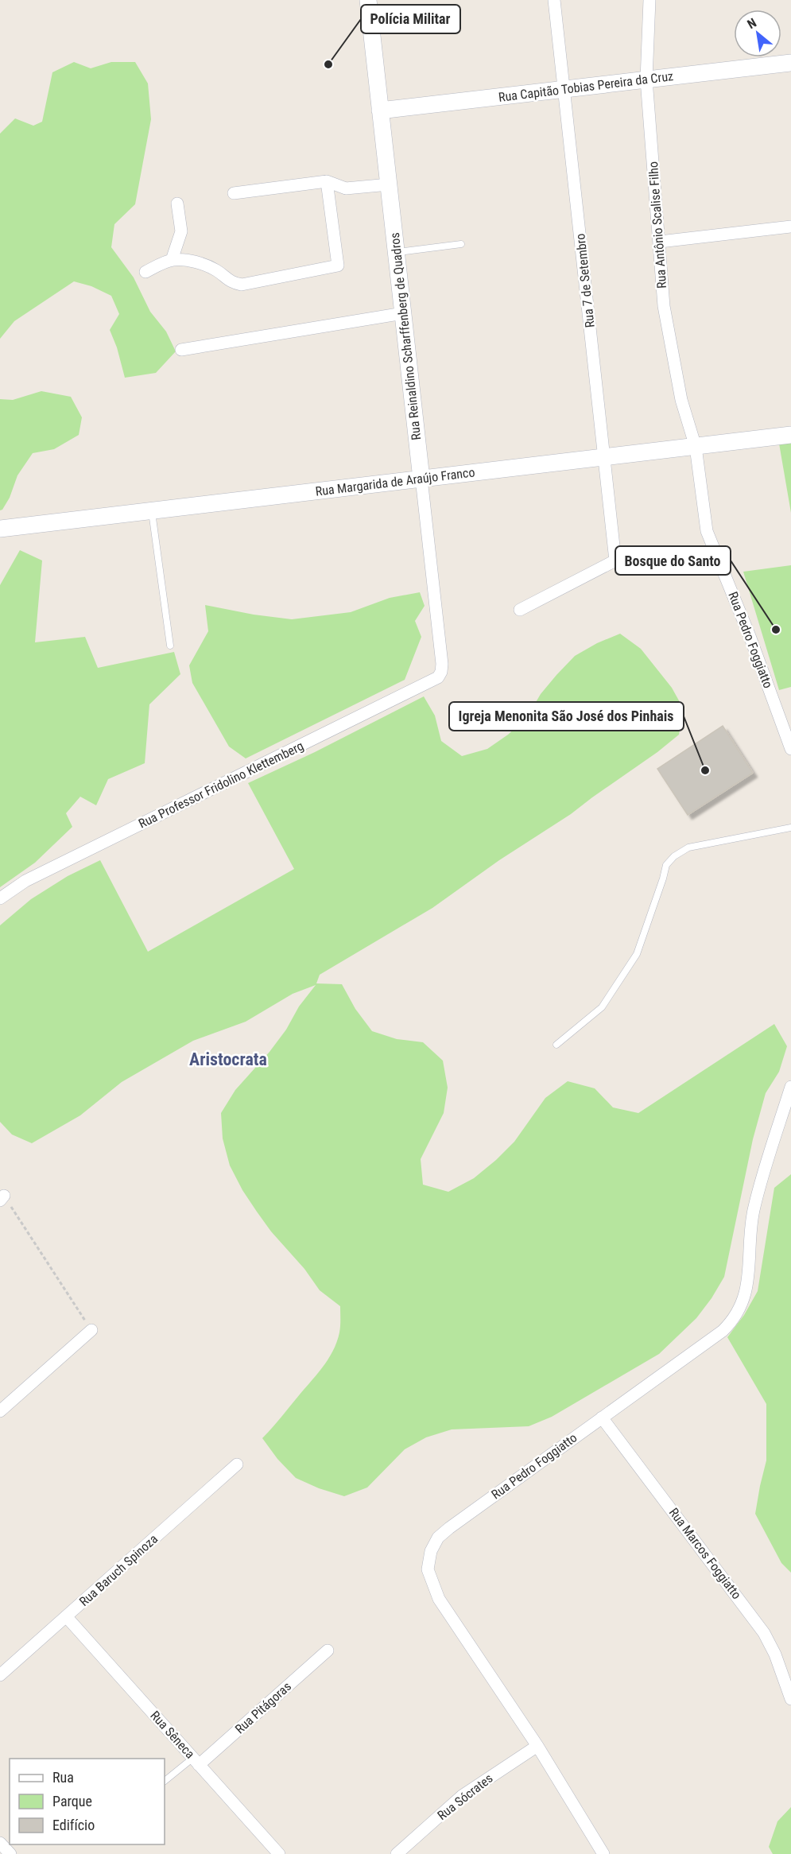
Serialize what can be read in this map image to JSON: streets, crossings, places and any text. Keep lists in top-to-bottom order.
{
  "streets": {
    "street": [
      "Rua Capitão Tobias Pereira da Cruz",
      "Rua Antônio Scalise Filho",
      "Rua 7 de Setembro",
      "Rua Reinaldino Scharffenberg de Quadros",
      "Rua Margarida de Araújo Franco",
      "Rua Pedro Foggiatto",
      "Rua Professor Fridolino Klettemberg",
      "Rua Marcos Foggiatto",
      "Rua Baruch Spinoza",
      "Rua Pitágoras",
      "Rua Sêneca",
      "Rua Sócrates"
    ]
  },
  "crossings": [
    ["Rua Capitão Tobias Pereira da Cruz", "Rua Antônio Scalise Filho"],
    ["Rua Capitão Tobias Pereira da Cruz", "Rua 7 de Setembro"],
    ["Rua Capitão Tobias Pereira da Cruz", "Rua Reinaldino Scharffenberg de Quadros"],
    ["Rua Antônio Scalise Filho", "Rua Margarida de Araújo Franco"],
    ["Rua Antônio Scalise Filho", "Rua Pedro Foggiatto"],
    ["Rua 7 de Setembro", "Rua Margarida de Araújo Franco"],
    ["Rua Reinaldino Scharffenberg de Quadros", "Rua Margarida de Araújo Franco"],
    ["Rua Reinaldino Scharffenberg de Quadros", "Rua Professor Fridolino Klettemberg"],
    ["Rua Margarida de Araújo Franco", "Rua Pedro Foggiatto"],
    ["Rua Pedro Foggiatto", "Rua Marcos Foggiatto"],
    ["Rua Pedro Foggiatto", "Rua Sócrates"],
    ["Rua Baruch Spinoza", "Rua Sêneca"],
    ["Rua Pitágoras", "Rua Sêneca"]
  ],
  "districts": ["Aristocrata"],
  "places": ["Polícia Militar", "Bosque do Santo", "Igreja Menonita São José dos Pinhais"],
  "legend": ["Rua", "Parque", "Edifício"],
  "north": "top left"
}
